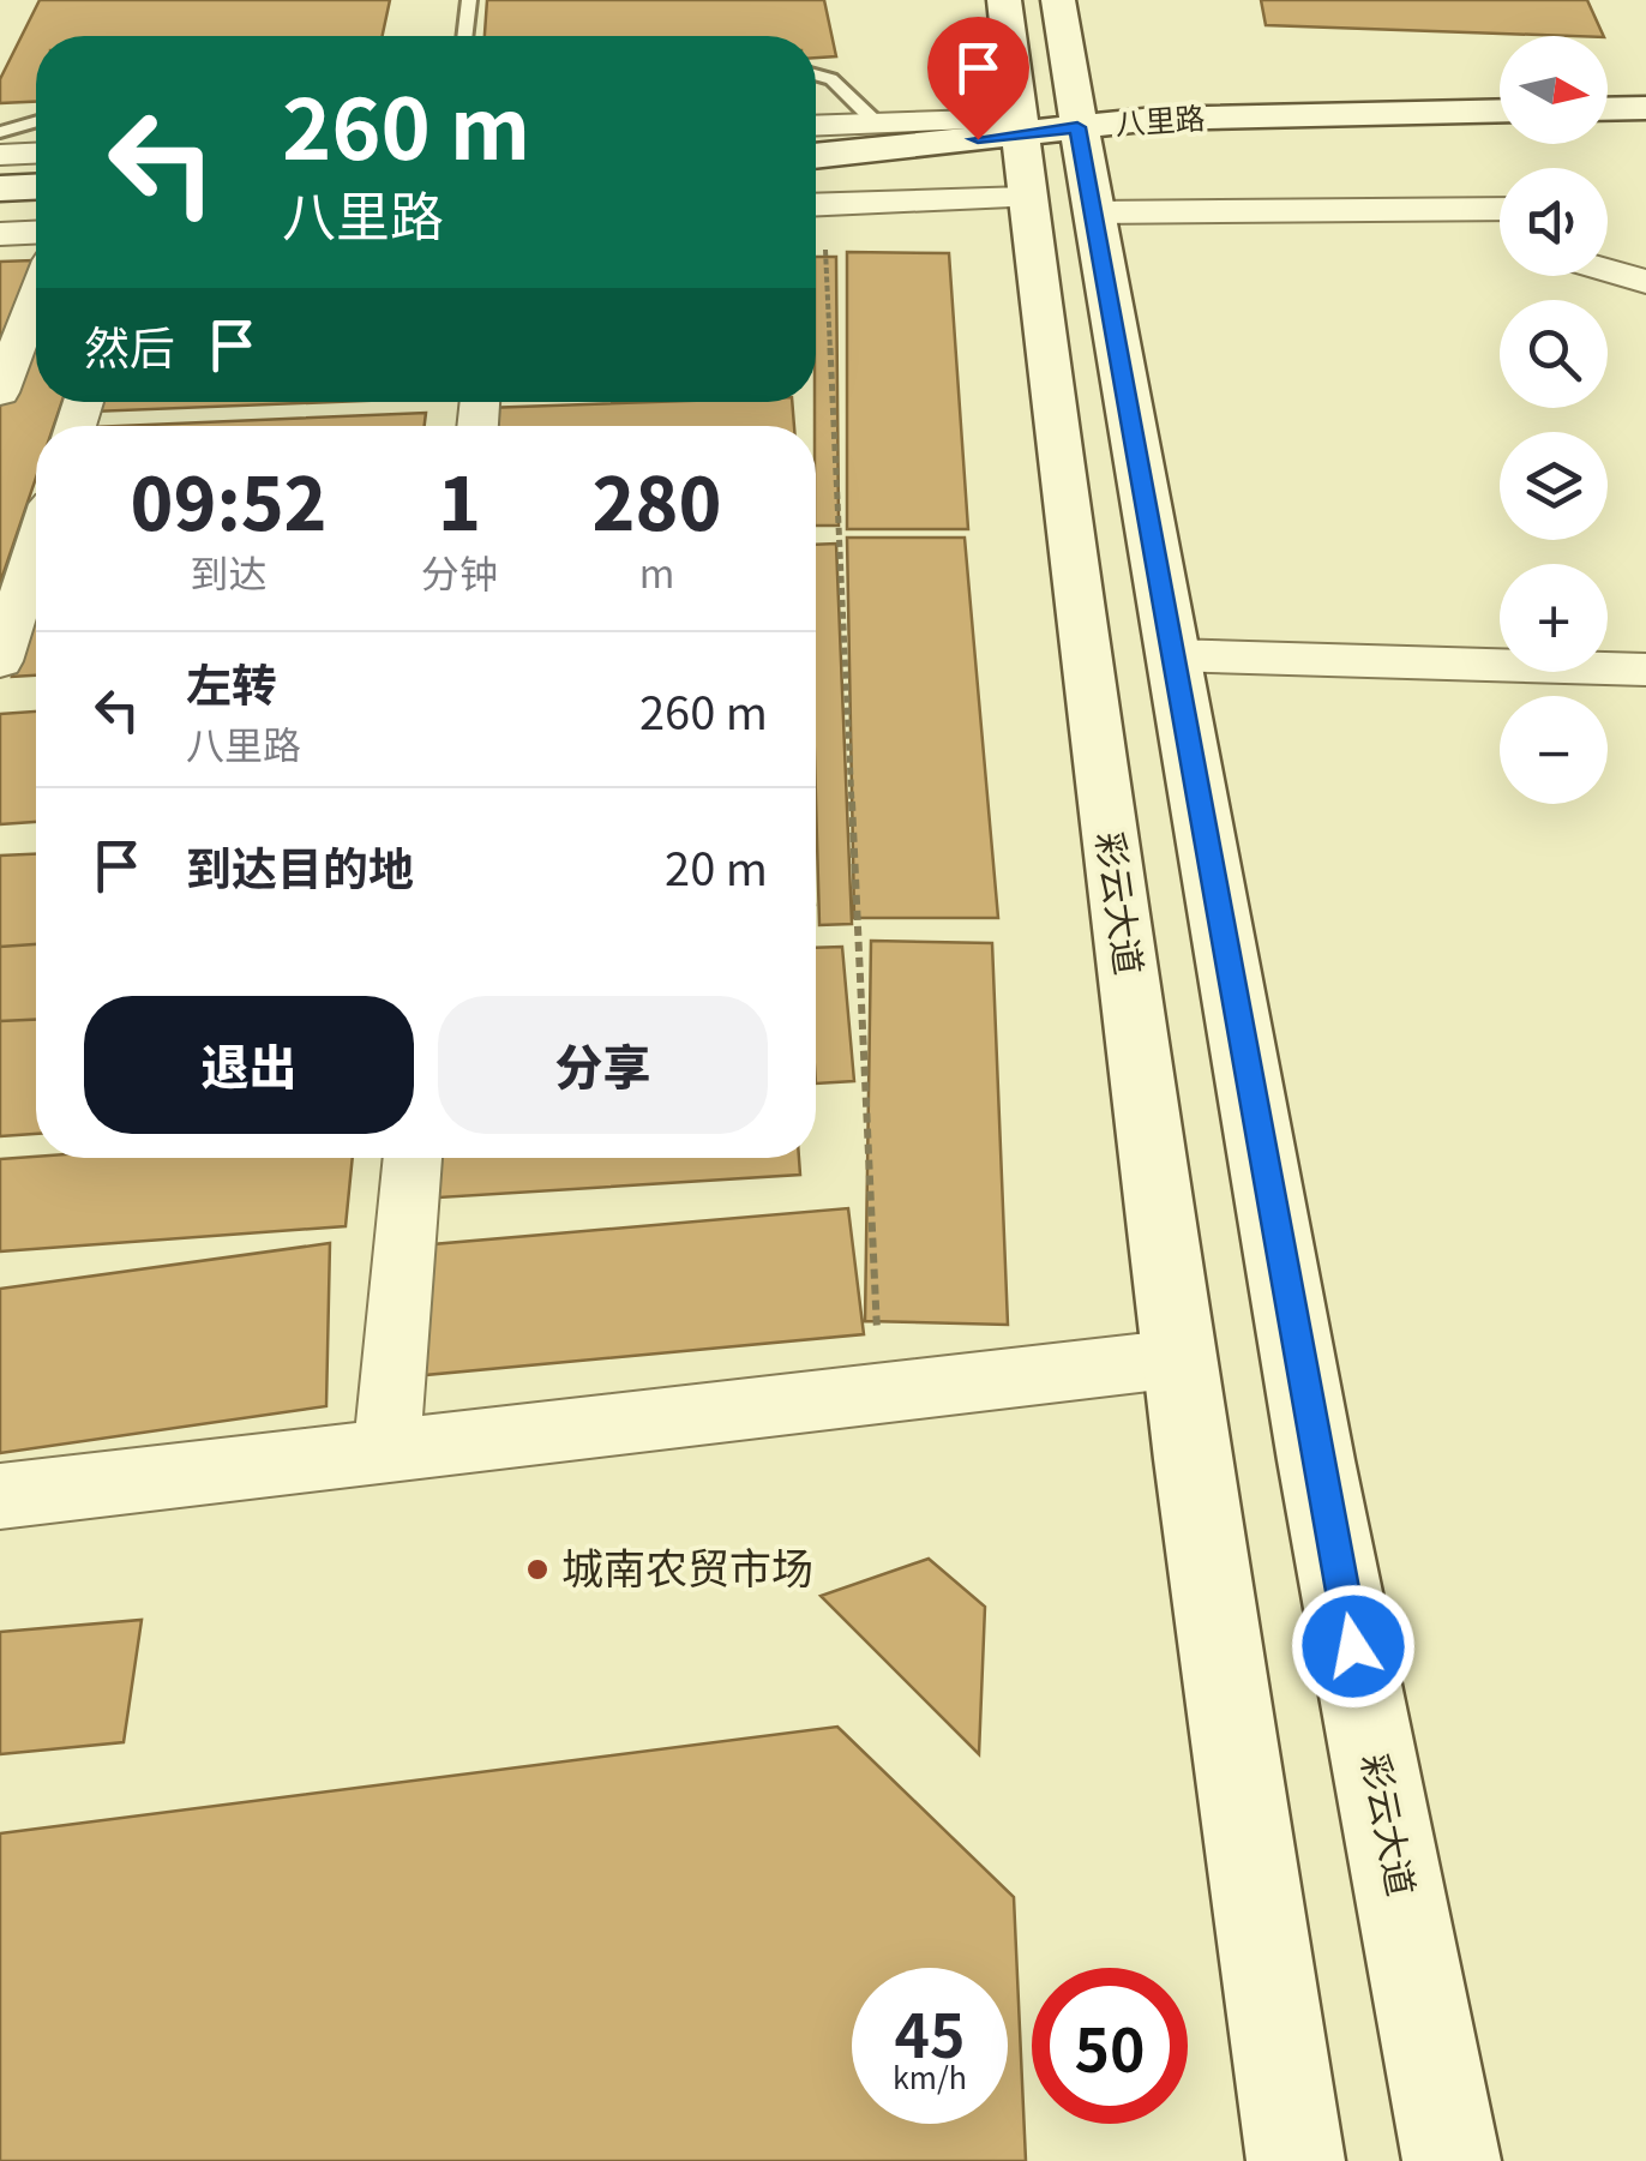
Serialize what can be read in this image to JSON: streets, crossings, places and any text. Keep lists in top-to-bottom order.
{
  "streets": {
    "main road": ["八里路", "彩云大道"]
  },
  "crossings": [
    ["八里路", "彩云大道"]
  ],
  "places": ["城南农贸市场"],
  "north": "right",
  "page": {
    "map_buttons": ["+", "−"],
    "turn": ["260 m", "八里路"],
    "then": "然后",
    "eta": [
      "09:52",
      "到达",
      "1",
      "分钟",
      "280",
      "m"
    ],
    "list": [
      {
        "name": "左转",
        "note": "八里路",
        "value": "260 m"
      },
      {
        "name": "到达目的地",
        "value": "20 m"
      }
    ],
    "buttons": ["退出", "分享"],
    "speed": "45 km/h",
    "limit": "50"
  }
}
